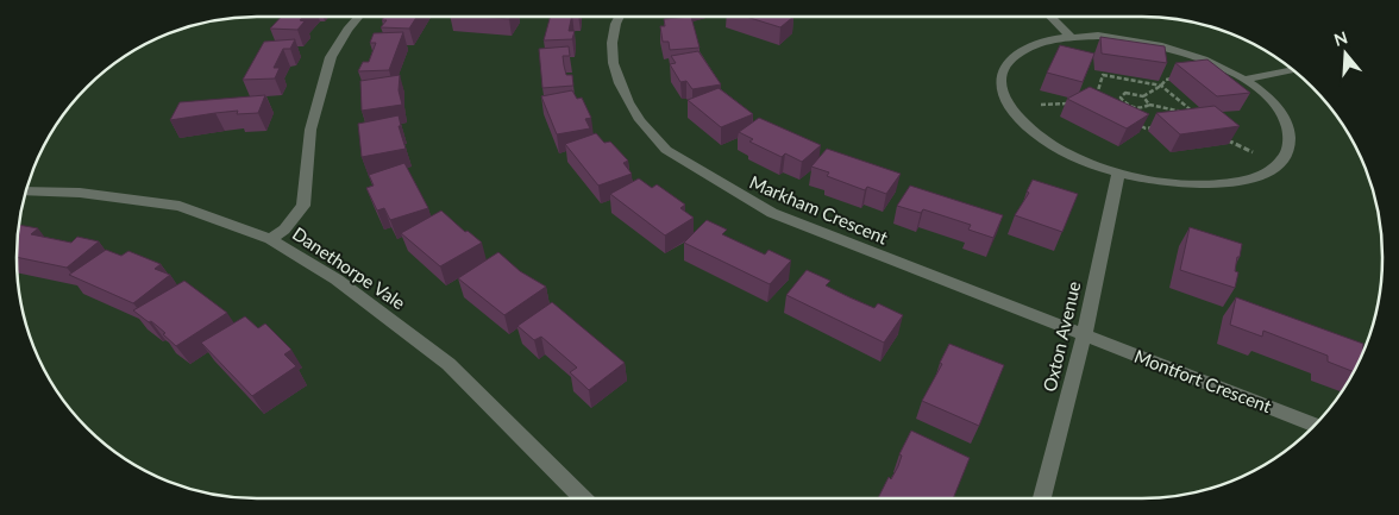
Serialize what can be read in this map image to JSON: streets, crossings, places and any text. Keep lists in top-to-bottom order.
{
  "streets": {
    "street": [
      "Markham Crescent",
      "Danethorpe Vale",
      "Oxton Avenue",
      "Montfort Crescent"
    ]
  },
  "crossings": [
    ["Markham Crescent", "Oxton Avenue"],
    ["Markham Crescent", "Montfort Crescent"],
    ["Oxton Avenue", "Montfort Crescent"]
  ],
  "north": "top"
}
